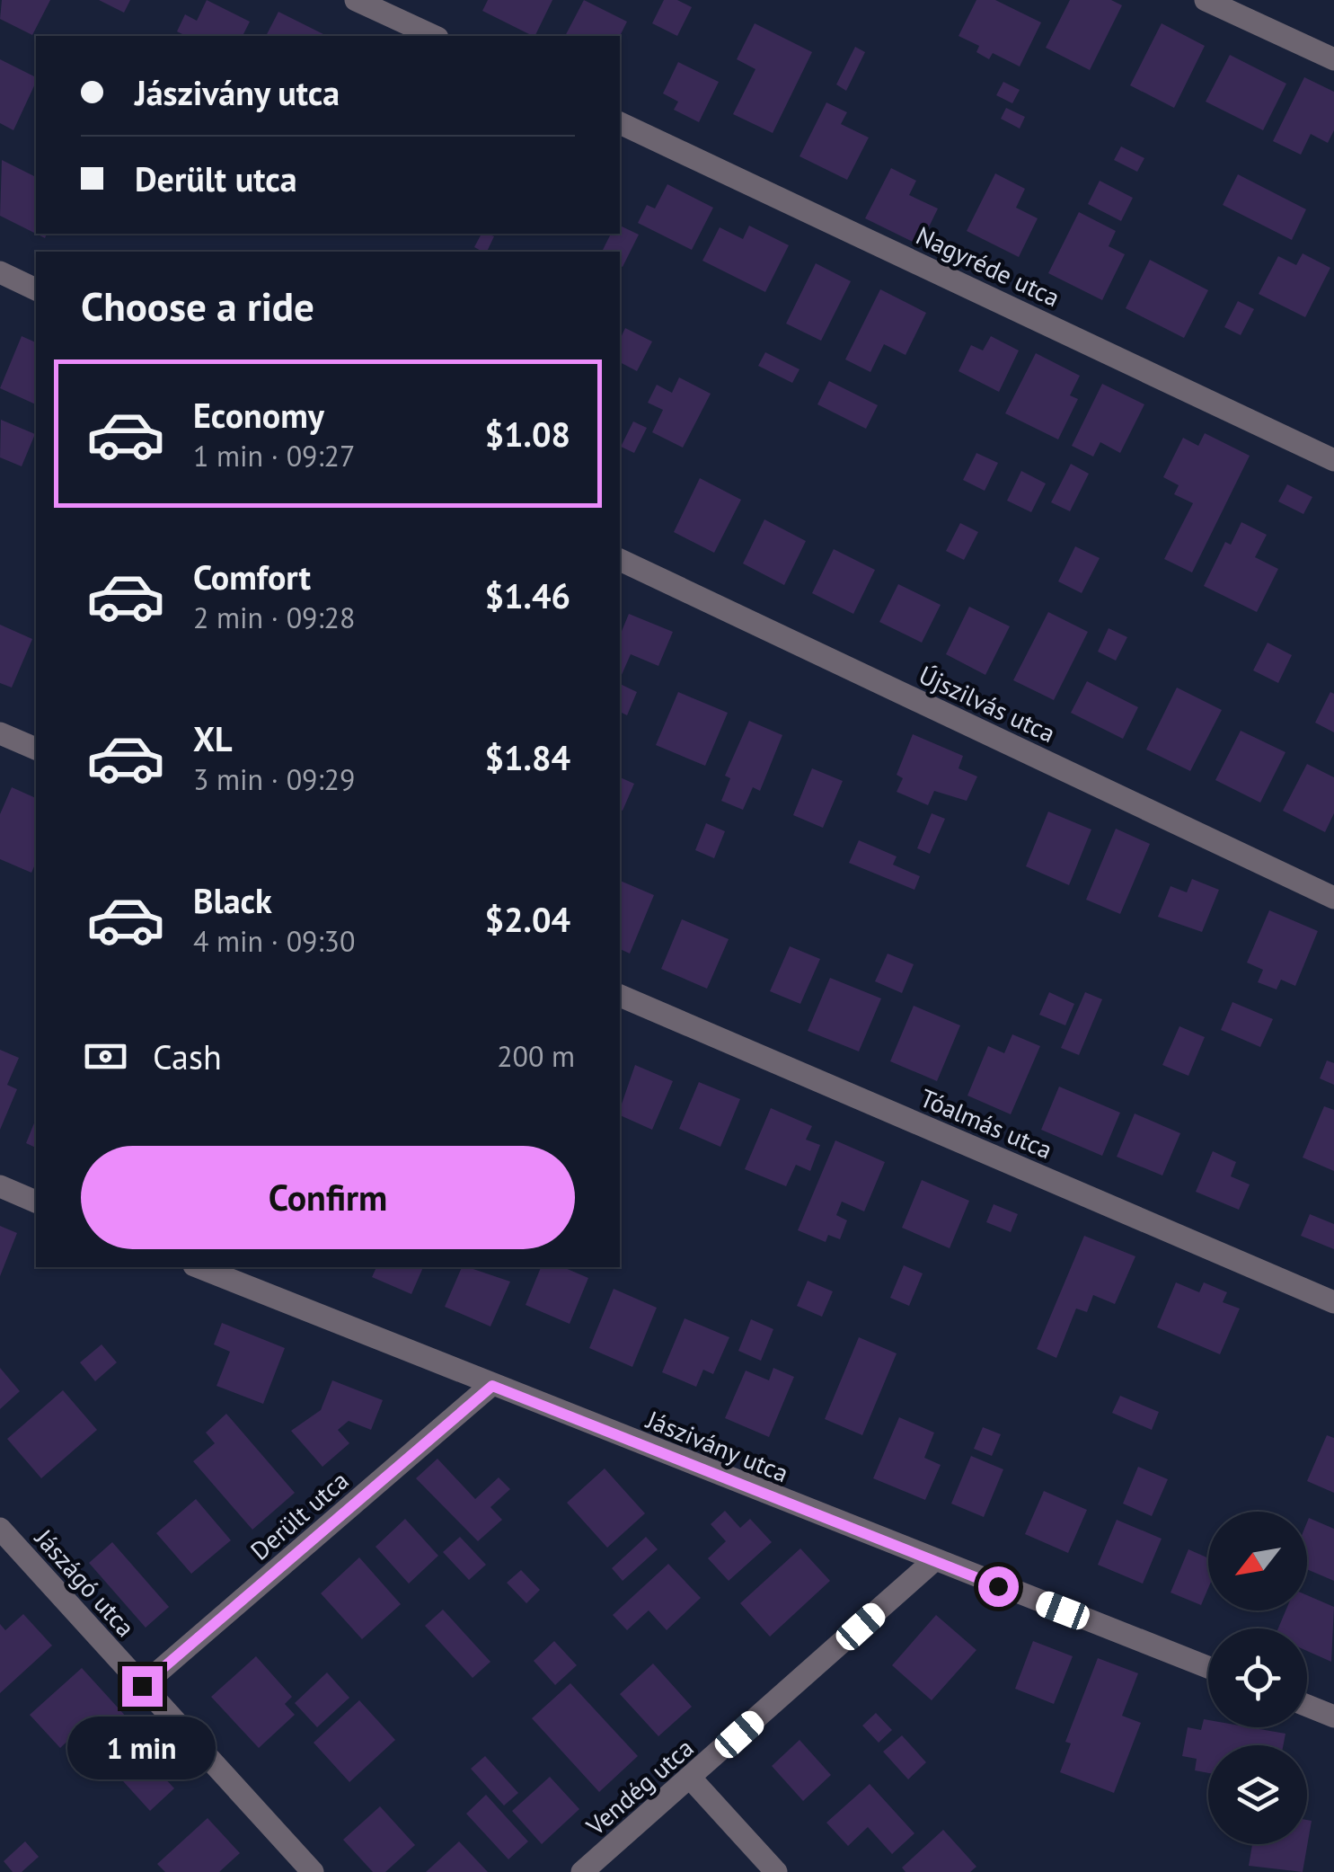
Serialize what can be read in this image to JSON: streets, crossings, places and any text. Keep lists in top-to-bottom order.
{
  "streets": {
    "street": [
      "Nagyréde utca",
      "Újszilvás utca",
      "Tóalmás utca",
      "Jászivány utca",
      "Derült utca",
      "Jászágó utca",
      "Vendég utca"
    ]
  },
  "crossings": [
    ["Jászivány utca", "Derült utca"],
    ["Jászivány utca", "Vendég utca"],
    ["Derült utca", "Jászágó utca"]
  ],
  "north": "bottom left",
  "page": {
    "banner": ["Jászivány utca", "Derült utca"],
    "heading": "Choose a ride",
    "list": [
      {
        "name": "Economy",
        "note": "1 min · 09:27",
        "value": "$1.08"
      },
      {
        "name": "Comfort",
        "note": "2 min · 09:28",
        "value": "$1.46"
      },
      {
        "name": "XL",
        "note": "3 min · 09:29",
        "value": "$1.84"
      },
      {
        "name": "Black",
        "note": "4 min · 09:30",
        "value": "$2.04"
      }
    ],
    "pay": ["Cash", "200 m"],
    "buttons": "Confirm",
    "bubble": "1 min"
  }
}
